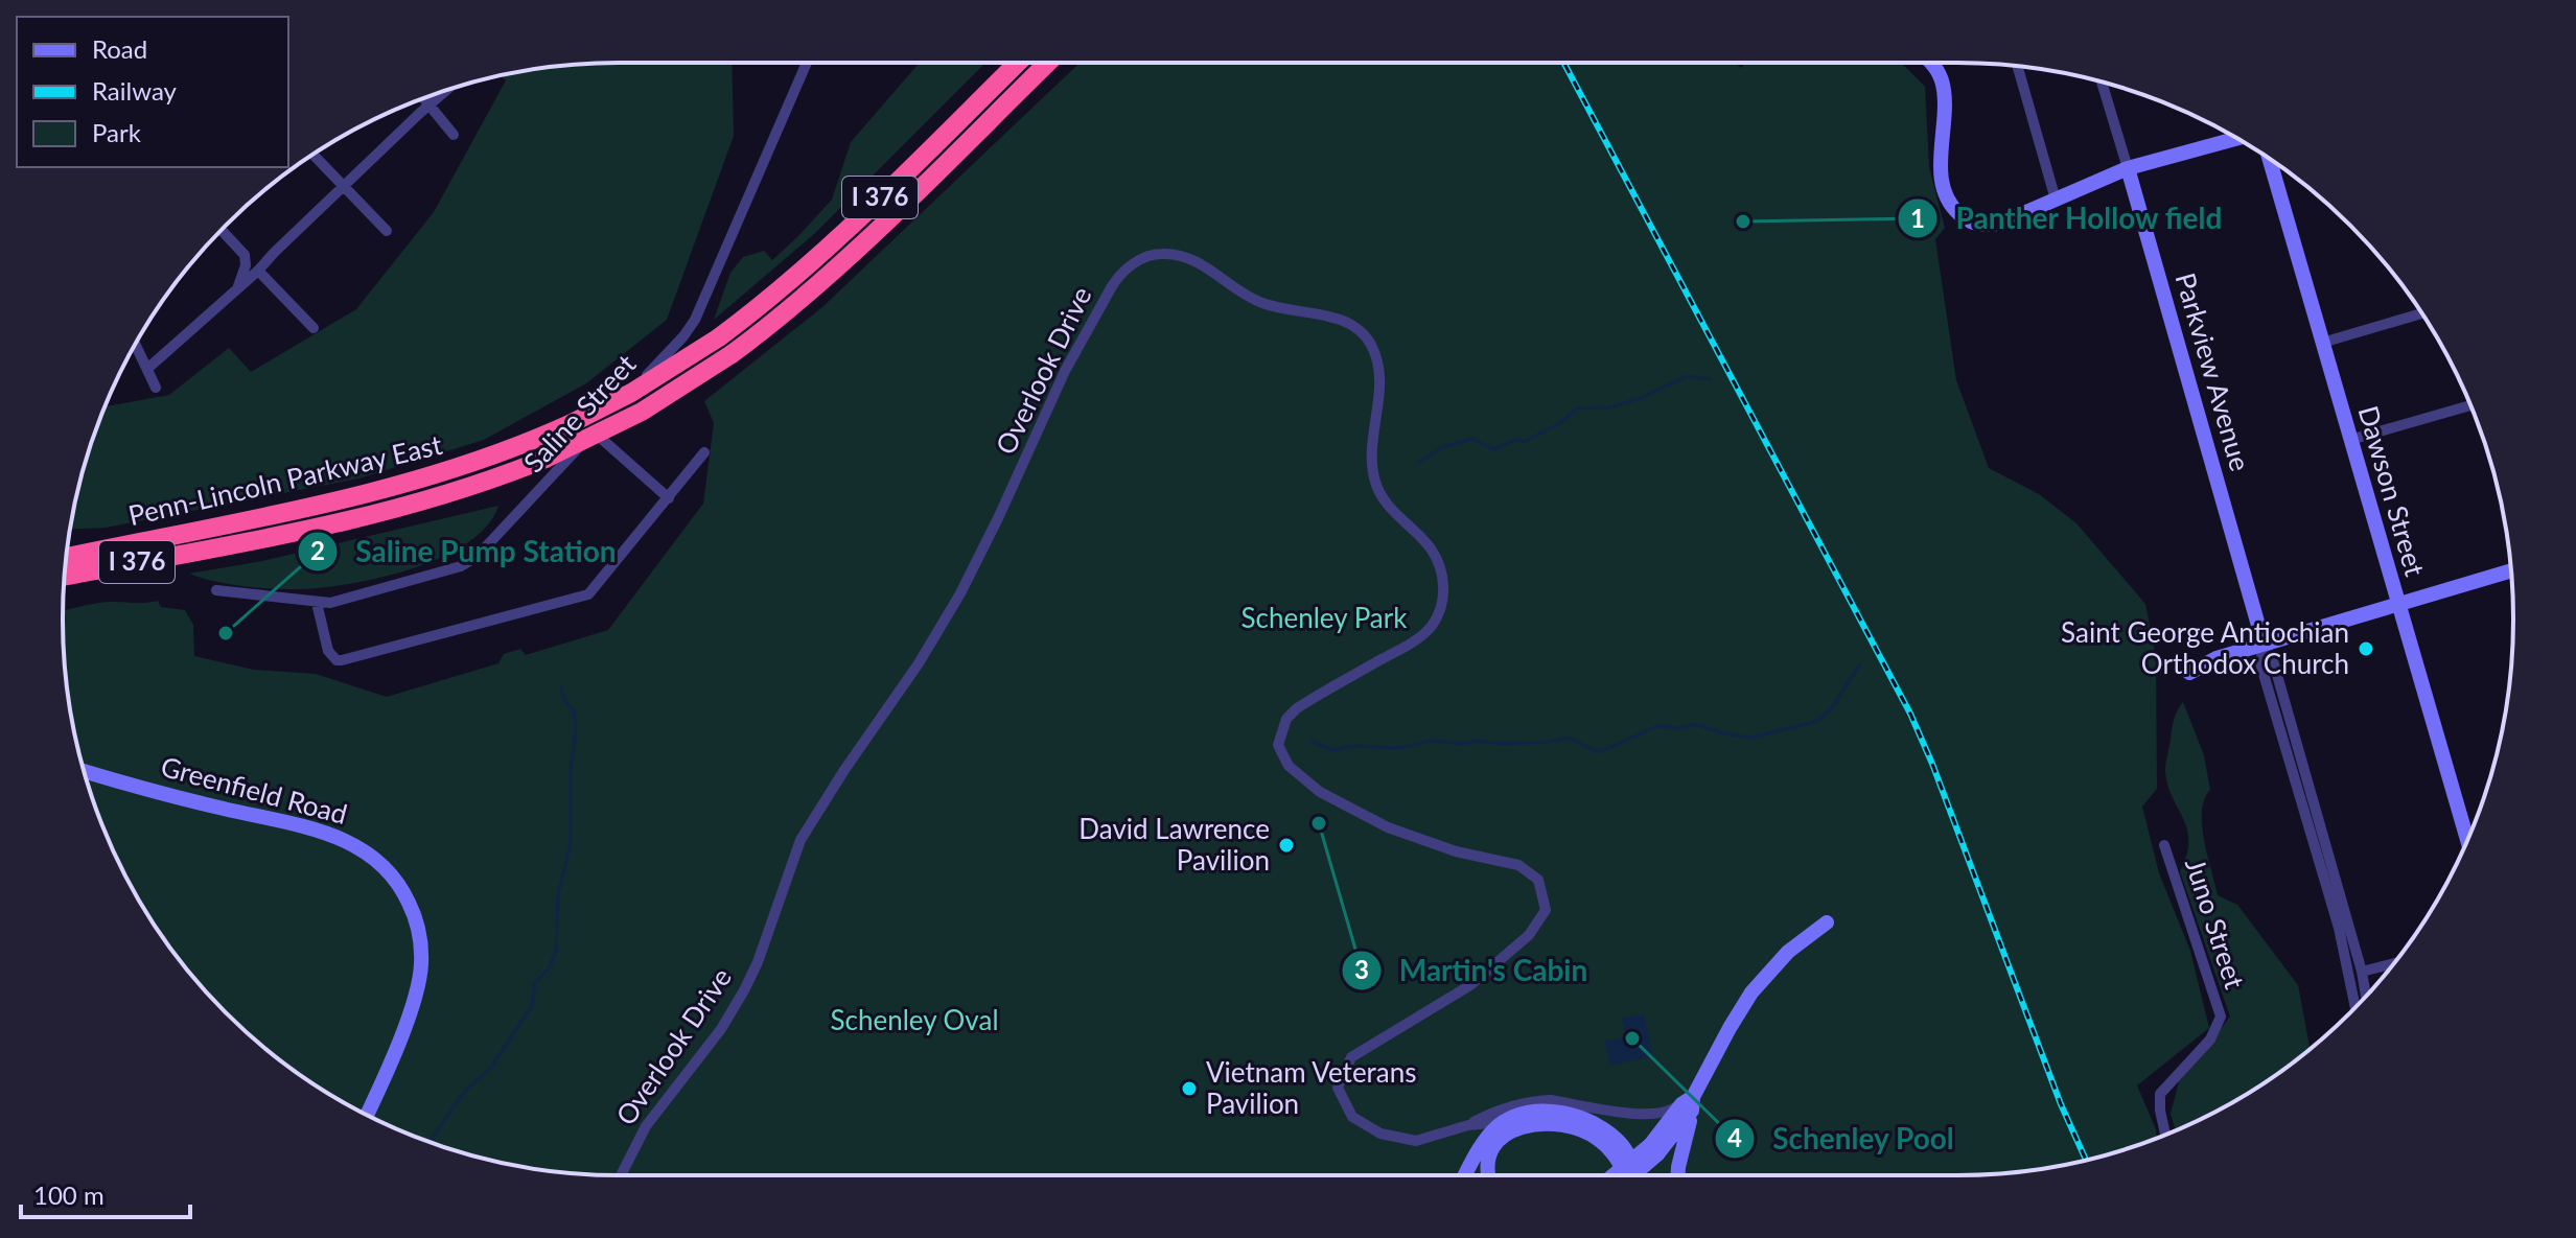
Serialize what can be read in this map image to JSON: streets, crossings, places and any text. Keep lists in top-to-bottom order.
{
  "streets": {
    "highway": ["I 376", "Penn-Lincoln Parkway East"],
    "main road": ["Parkview Avenue", "Dawson Street", "Greenfield Road"],
    "street": ["Overlook Drive", "Saline Street", "Juno Street"]
  },
  "parks": ["Schenley Park", "Schenley Oval"],
  "places": [
    "Panther Hollow field",
    "Saline Pump Station",
    "Saint George Antiochian Orthodox Church",
    "Martin's Cabin",
    "David Lawrence Pavilion",
    "Schenley Pool",
    "Vietnam Veterans Pavilion"
  ],
  "legend": ["Road", "Railway", "Park"],
  "scale_bar": "100 m"
}
